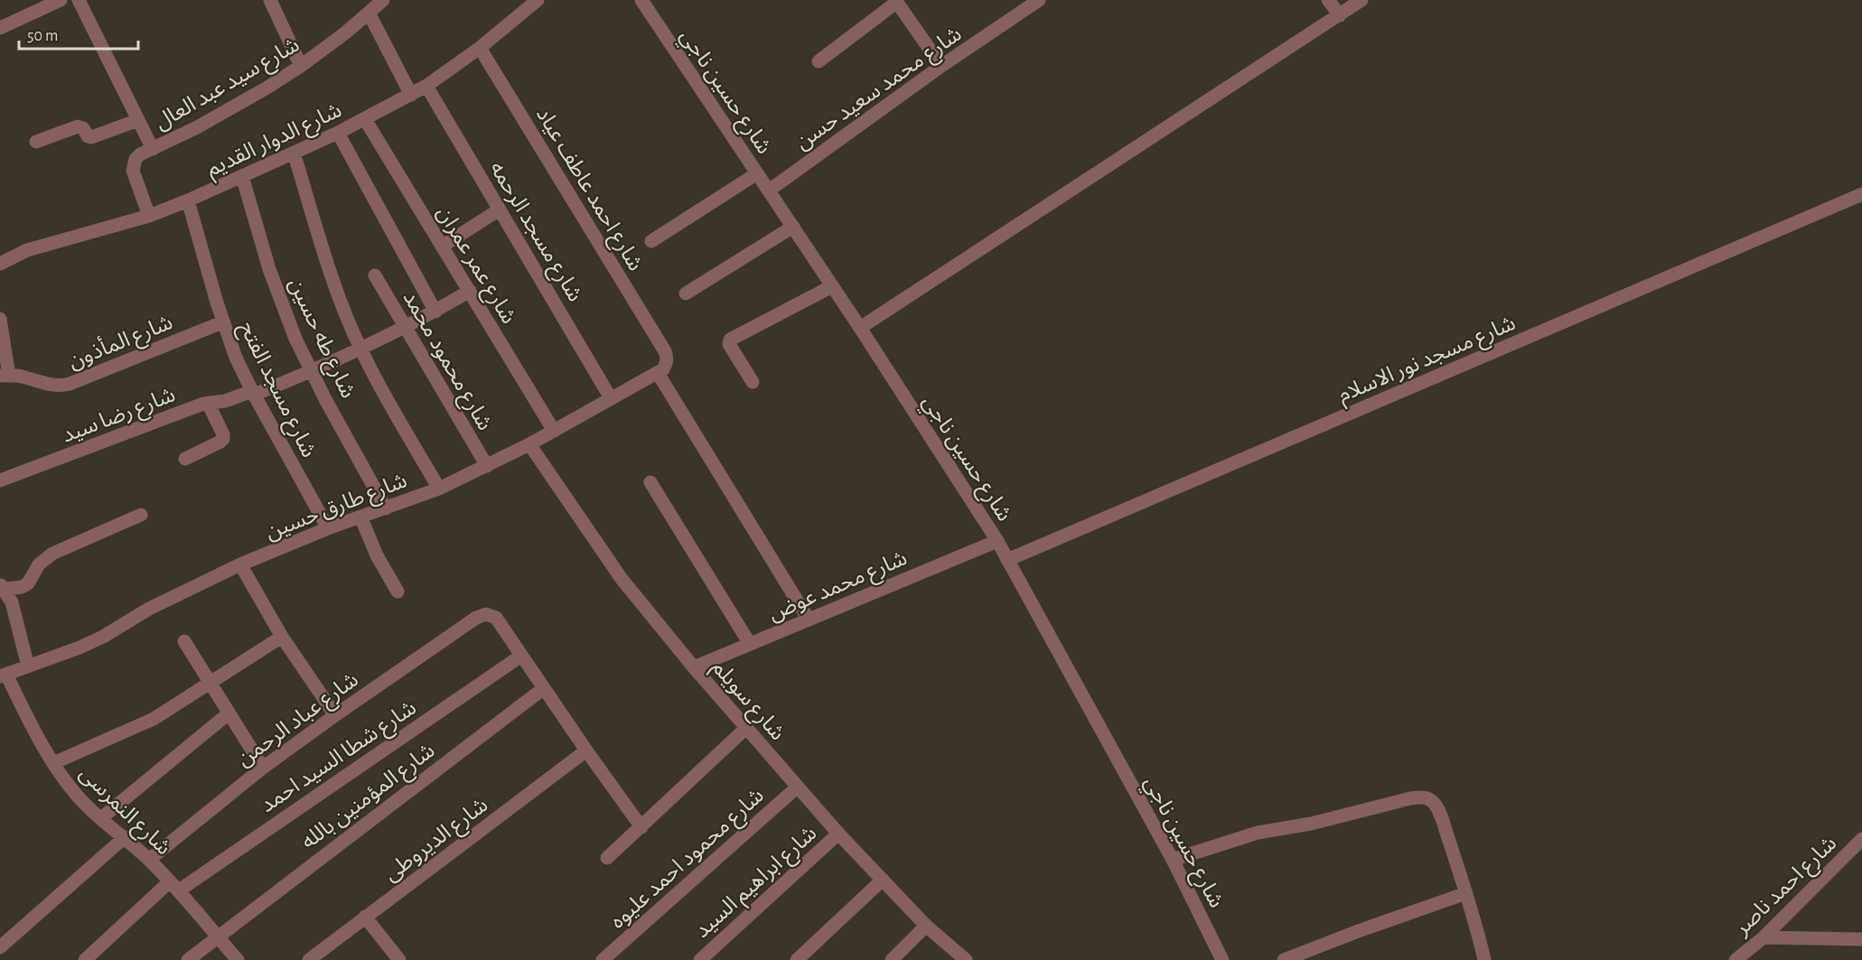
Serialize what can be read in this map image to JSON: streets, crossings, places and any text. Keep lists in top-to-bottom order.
{
  "streets": {
    "street": [
      "شارع سيد عبد العال",
      "شارع محمد سعيد حسن",
      "شارع حسين ناجي",
      "شارع الدوار القديم",
      "شارع احمد عاطف عياد",
      "شارع مسجد الرحمه",
      "شارع عمر عمران",
      "شارع طه حسين",
      "شارع المأذون",
      "شارع مسجد نور الاسلام",
      "شارع محمود محمد",
      "شارع مسجد الفتح",
      "شارع رضا سيد",
      "شارع طارق حسين",
      "شارع محمد عوض",
      "شارع سويلم",
      "شارع عباد الرحمن",
      "شارع شطا السيد احمد",
      "شارع المؤمنين بالله",
      "شارع النمرسى",
      "شارع الديروطى",
      "شارع محمود احمد عليوه",
      "شارع ابراهيم السيد",
      "شارع احمد ناصر"
    ]
  },
  "crossings": [
    ["شارع سيد عبد العال", "شارع الدوار القديم"],
    ["شارع محمد سعيد حسن", "شارع حسين ناجي"],
    ["شارع حسين ناجي", "شارع مسجد نور الاسلام"],
    ["شارع حسين ناجي", "شارع محمد عوض"],
    ["شارع الدوار القديم", "شارع احمد عاطف عياد"],
    ["شارع الدوار القديم", "شارع مسجد الرحمه"],
    ["شارع الدوار القديم", "شارع عمر عمران"],
    ["شارع الدوار القديم", "شارع طه حسين"],
    ["شارع الدوار القديم", "شارع مسجد الفتح"],
    ["شارع احمد عاطف عياد", "شارع طارق حسين"],
    ["شارع مسجد الرحمه", "شارع طارق حسين"],
    ["شارع عمر عمران", "شارع رضا سيد"],
    ["شارع عمر عمران", "شارع طارق حسين"],
    ["شارع طه حسين", "شارع رضا سيد"],
    ["شارع طه حسين", "شارع طارق حسين"],
    ["شارع المأذون", "شارع مسجد الفتح"],
    ["شارع محمود محمد", "شارع رضا سيد"],
    ["شارع محمود محمد", "شارع طارق حسين"],
    ["شارع مسجد الفتح", "شارع رضا سيد"],
    ["شارع مسجد الفتح", "شارع طارق حسين"],
    ["شارع طارق حسين", "شارع سويلم"],
    ["شارع طارق حسين", "شارع النمرسى"],
    ["شارع محمد عوض", "شارع سويلم"],
    ["شارع سويلم", "شارع محمود احمد عليوه"],
    ["شارع سويلم", "شارع ابراهيم السيد"],
    ["شارع عباد الرحمن", "شارع شطا السيد احمد"],
    ["شارع عباد الرحمن", "شارع النمرسى"],
    ["شارع شطا السيد احمد", "شارع النمرسى"],
    ["شارع المؤمنين بالله", "شارع النمرسى"]
  ],
  "scale_bar": "50 m"
}
